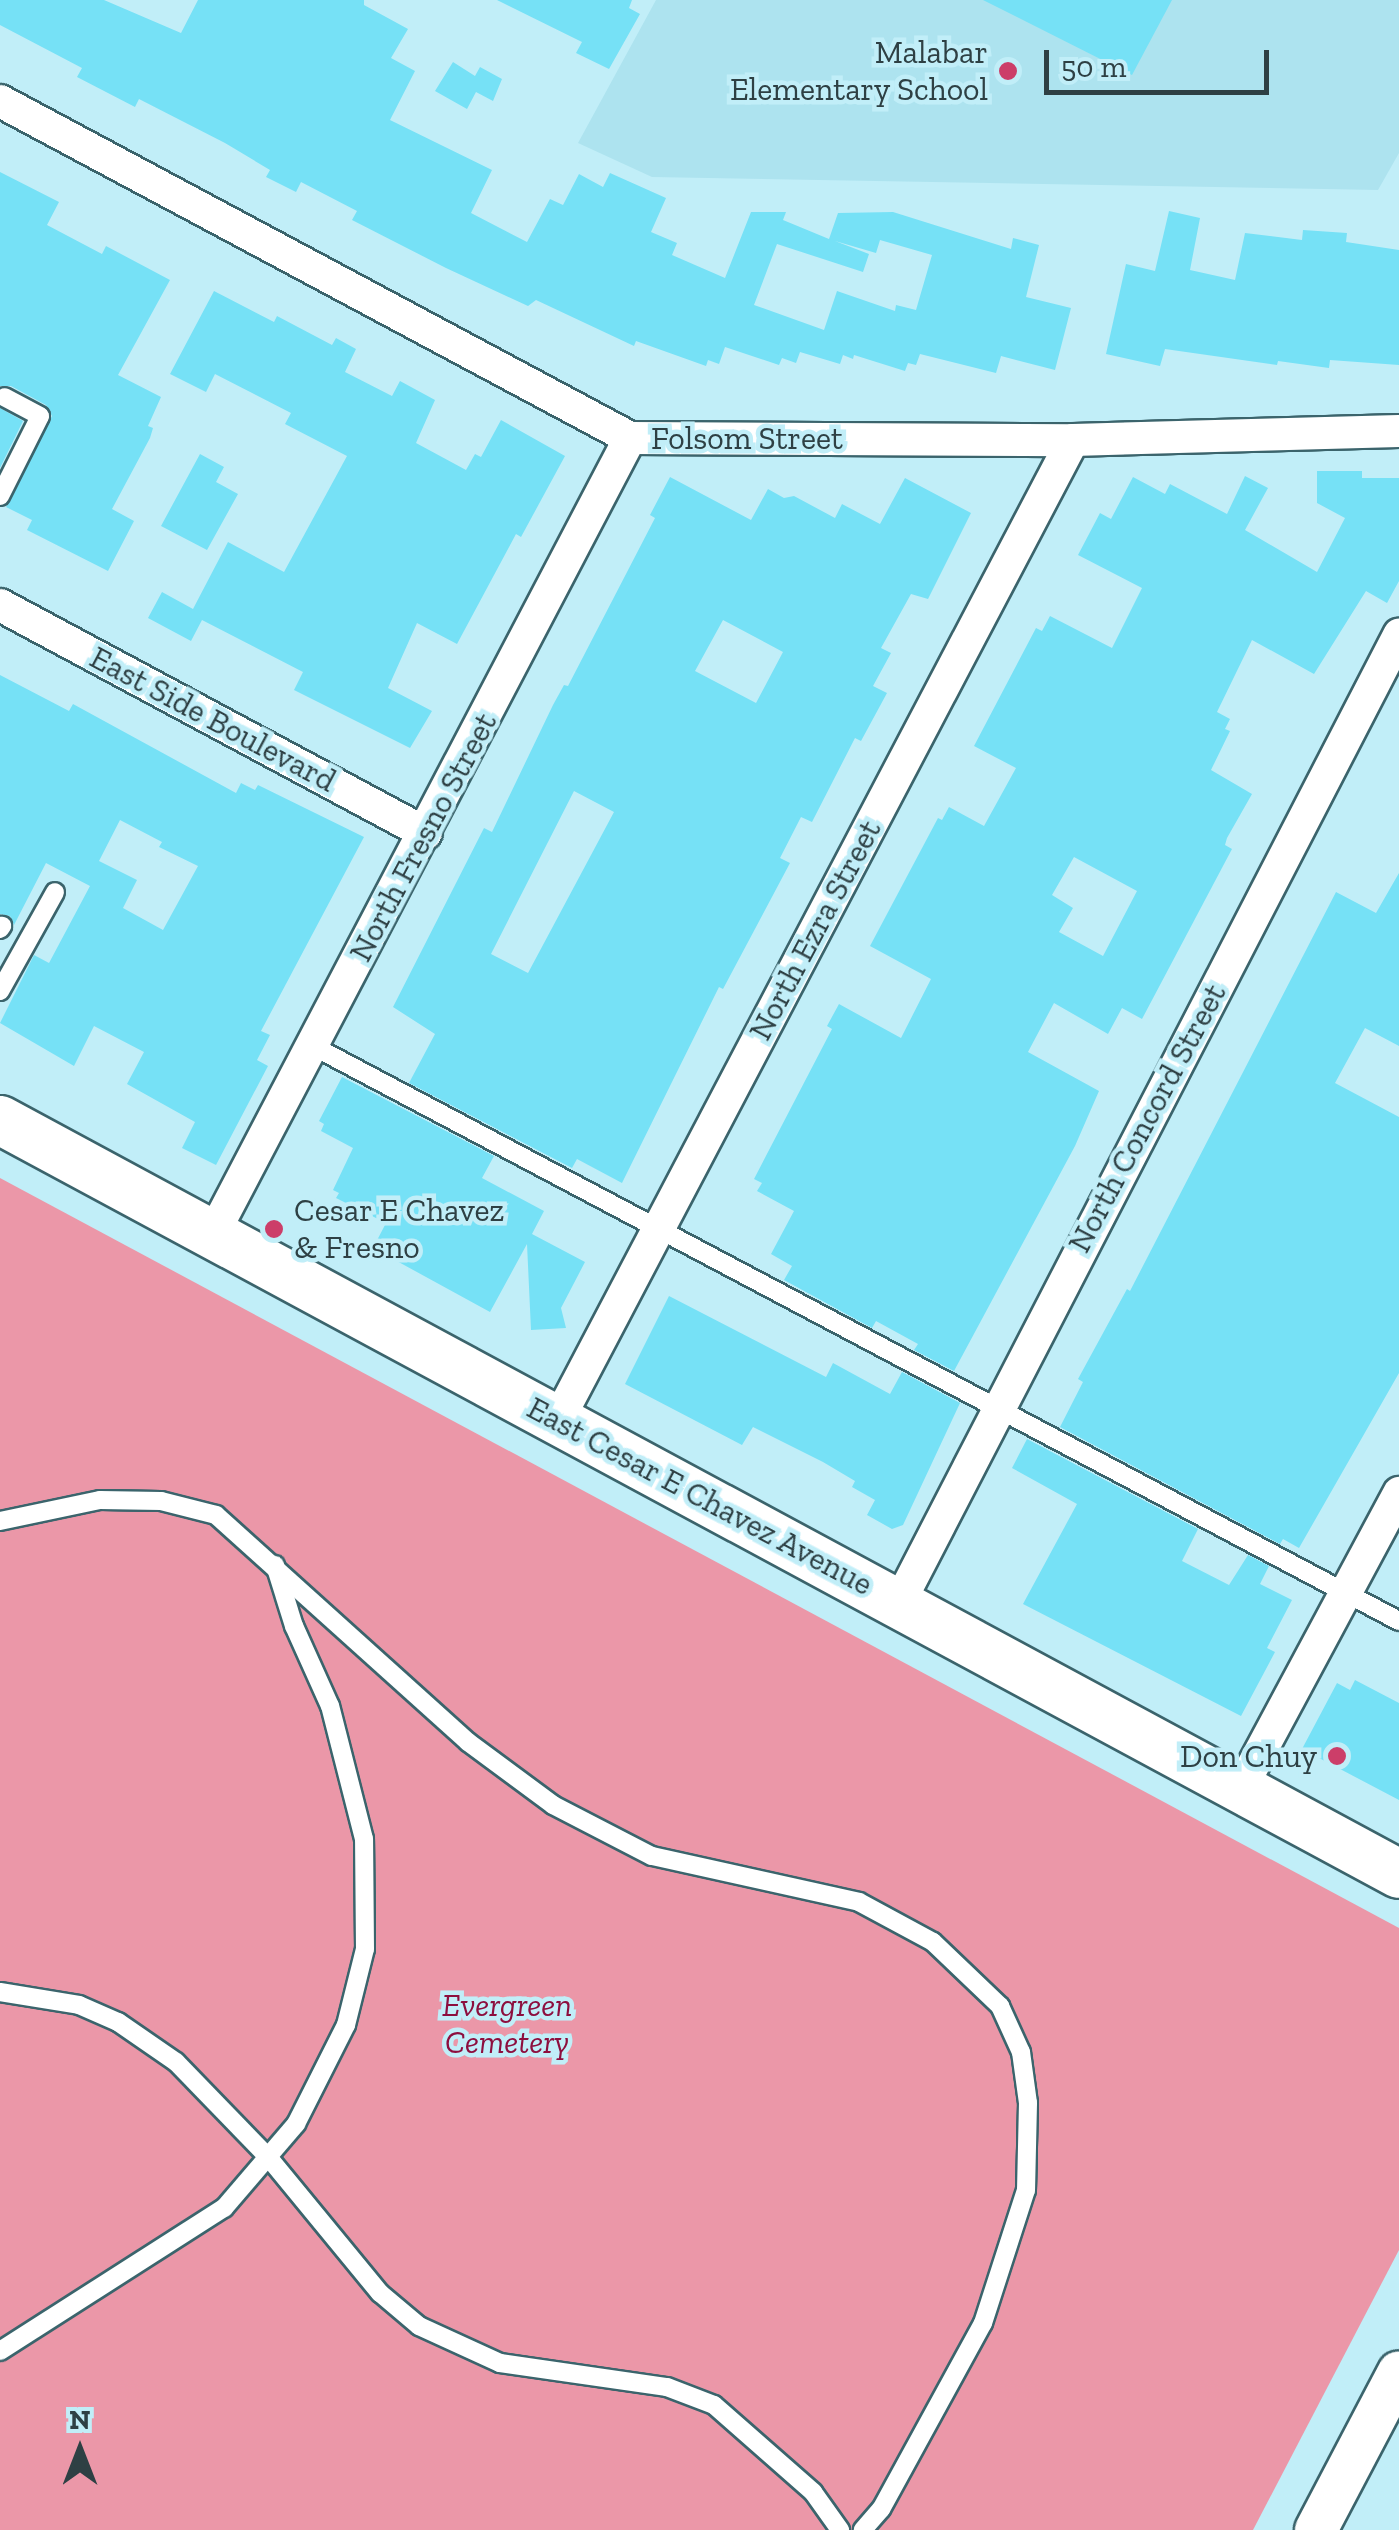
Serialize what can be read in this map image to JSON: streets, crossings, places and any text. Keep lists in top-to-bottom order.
{
  "streets": {
    "main road": ["East Cesar E Chavez Avenue"],
    "street": [
      "Folsom Street",
      "East Side Boulevard",
      "North Fresno Street",
      "North Ezra Street",
      "North Concord Street"
    ]
  },
  "crossings": [
    ["Folsom Street", "North Fresno Street"],
    ["Folsom Street", "North Ezra Street"],
    ["East Side Boulevard", "North Fresno Street"],
    ["North Fresno Street", "East Cesar E Chavez Avenue"],
    ["North Ezra Street", "East Cesar E Chavez Avenue"],
    ["North Concord Street", "East Cesar E Chavez Avenue"]
  ],
  "parks": ["Evergreen Cemetery"],
  "places": ["Malabar Elementary School", "Cesar E Chavez & Fresno", "Don Chuy"],
  "scale_bar": "50 m",
  "north": "top"
}
